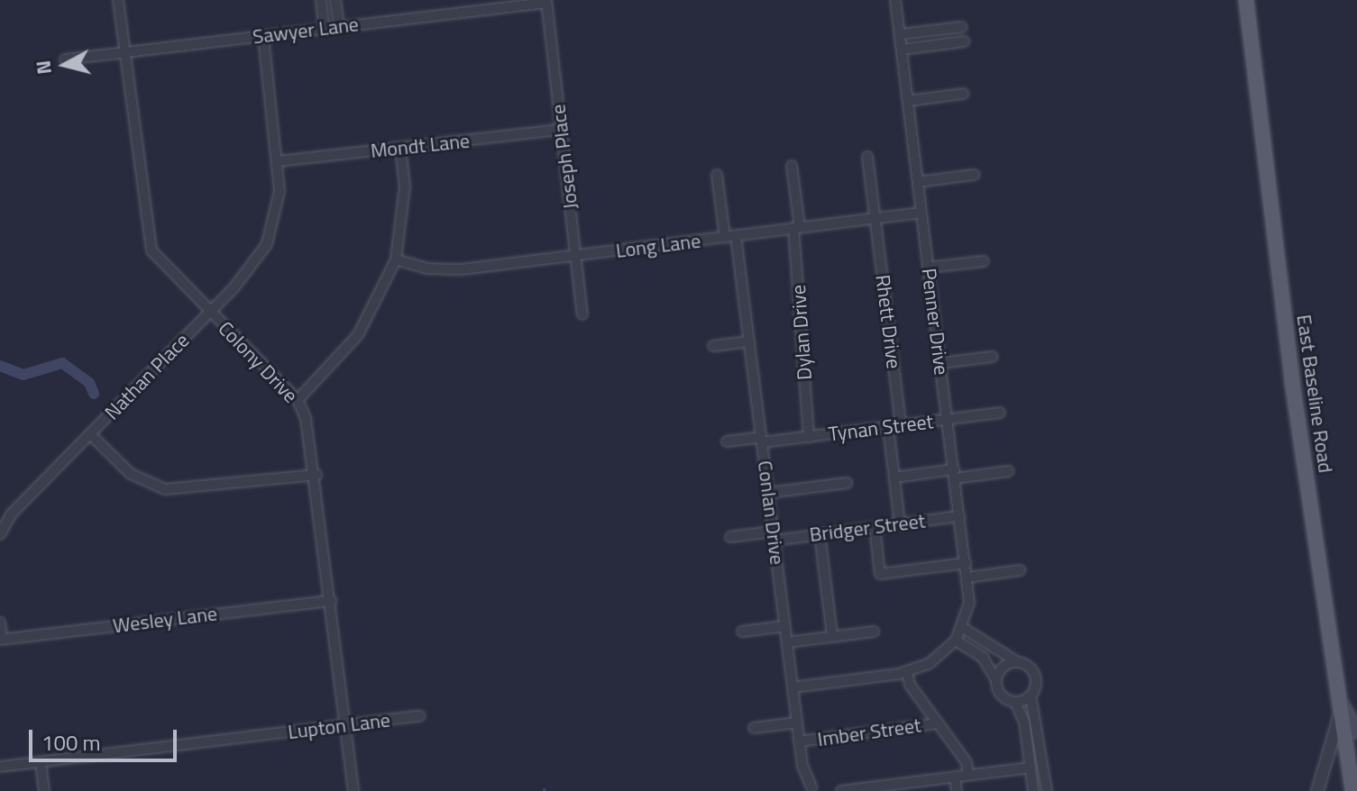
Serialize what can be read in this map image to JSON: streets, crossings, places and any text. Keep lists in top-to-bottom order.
{
  "streets": {
    "main road": ["East Baseline Road"],
    "street": [
      "Sawyer Lane",
      "Mondt Lane",
      "Joseph Place",
      "Long Lane",
      "Rhett Drive",
      "Penner Drive",
      "Dylan Drive",
      "Colony Drive",
      "Nathan Place",
      "Tynan Street",
      "Conlan Drive",
      "Bridger Street",
      "Wesley Lane",
      "Lupton Lane",
      "Imber Street"
    ]
  },
  "crossings": [
    ["Sawyer Lane", "Joseph Place"],
    ["Sawyer Lane", "Colony Drive"],
    ["Sawyer Lane", "Nathan Place"],
    ["Mondt Lane", "Joseph Place"],
    ["Mondt Lane", "Nathan Place"],
    ["Joseph Place", "Long Lane"],
    ["Long Lane", "Rhett Drive"],
    ["Long Lane", "Penner Drive"],
    ["Long Lane", "Dylan Drive"],
    ["Long Lane", "Conlan Drive"],
    ["Rhett Drive", "Tynan Street"],
    ["Penner Drive", "Tynan Street"],
    ["Penner Drive", "Bridger Street"],
    ["Dylan Drive", "Tynan Street"],
    ["Colony Drive", "Nathan Place"],
    ["Colony Drive", "Wesley Lane"],
    ["Colony Drive", "Lupton Lane"],
    ["Tynan Street", "Conlan Drive"],
    ["Conlan Drive", "Bridger Street"],
    ["Conlan Drive", "Imber Street"]
  ],
  "scale_bar": "100 m",
  "north": "left"
}
